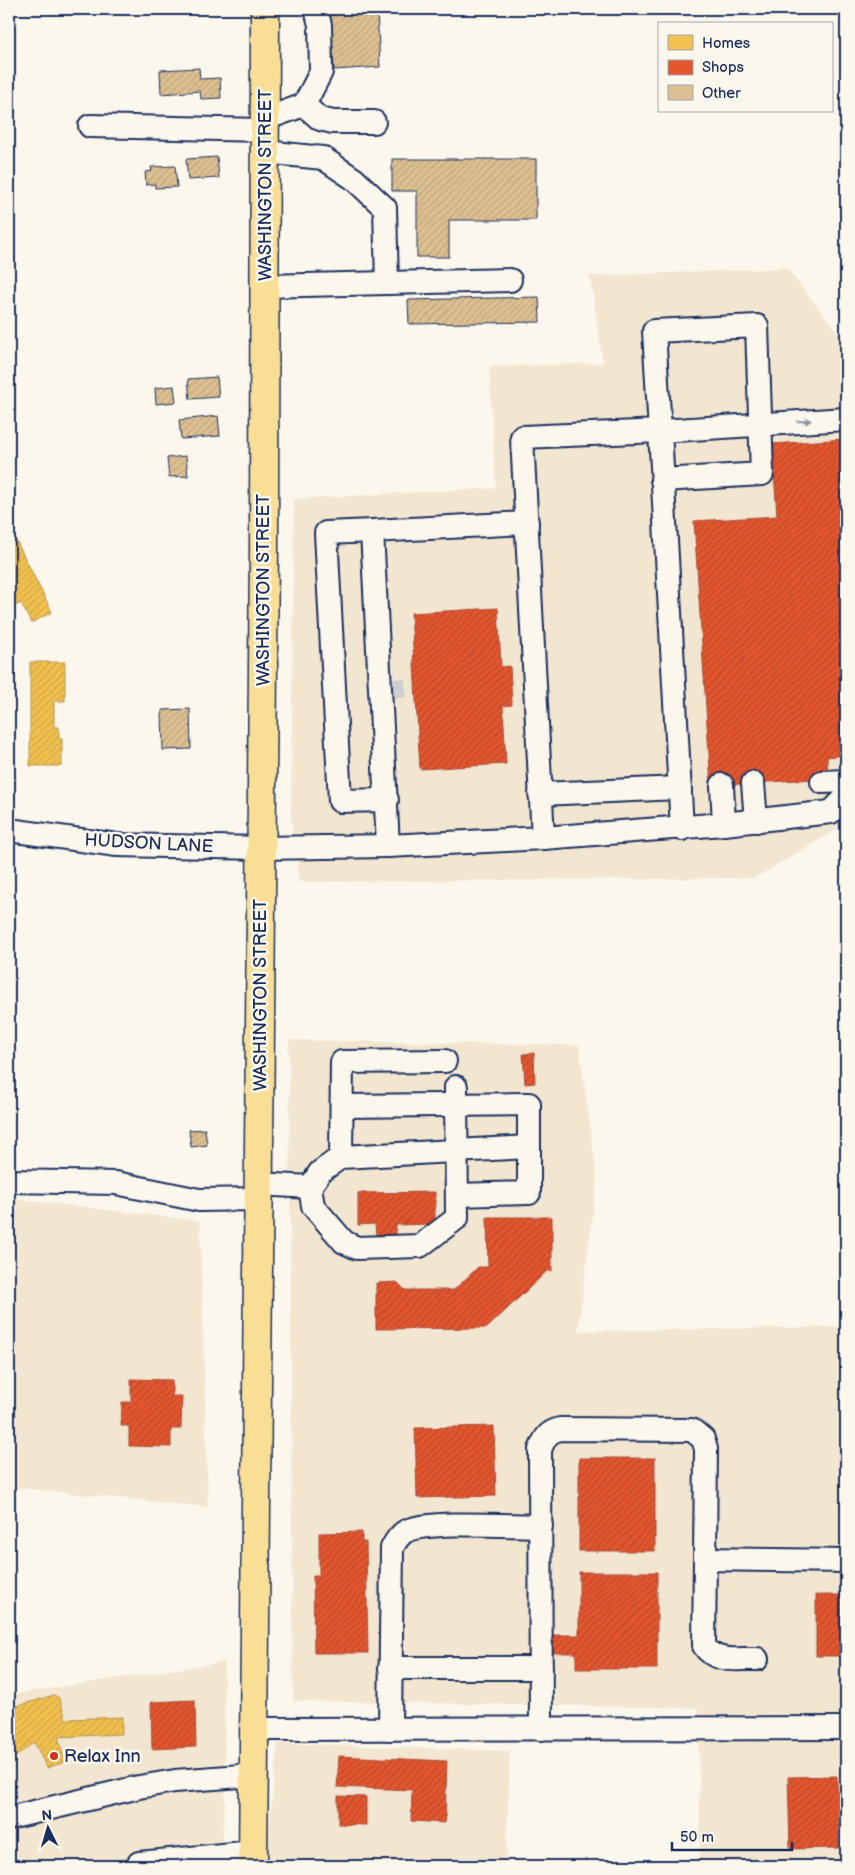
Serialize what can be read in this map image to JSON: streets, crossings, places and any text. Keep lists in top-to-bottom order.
{
  "streets": {
    "main road": ["WASHINGTON STREET"],
    "street": ["HUDSON LANE"]
  },
  "crossings": [
    ["WASHINGTON STREET", "HUDSON LANE"]
  ],
  "places": ["Relax Inn"],
  "legend": ["Homes", "Shops", "Other"],
  "scale_bar": "50 m",
  "north": "top"
}
